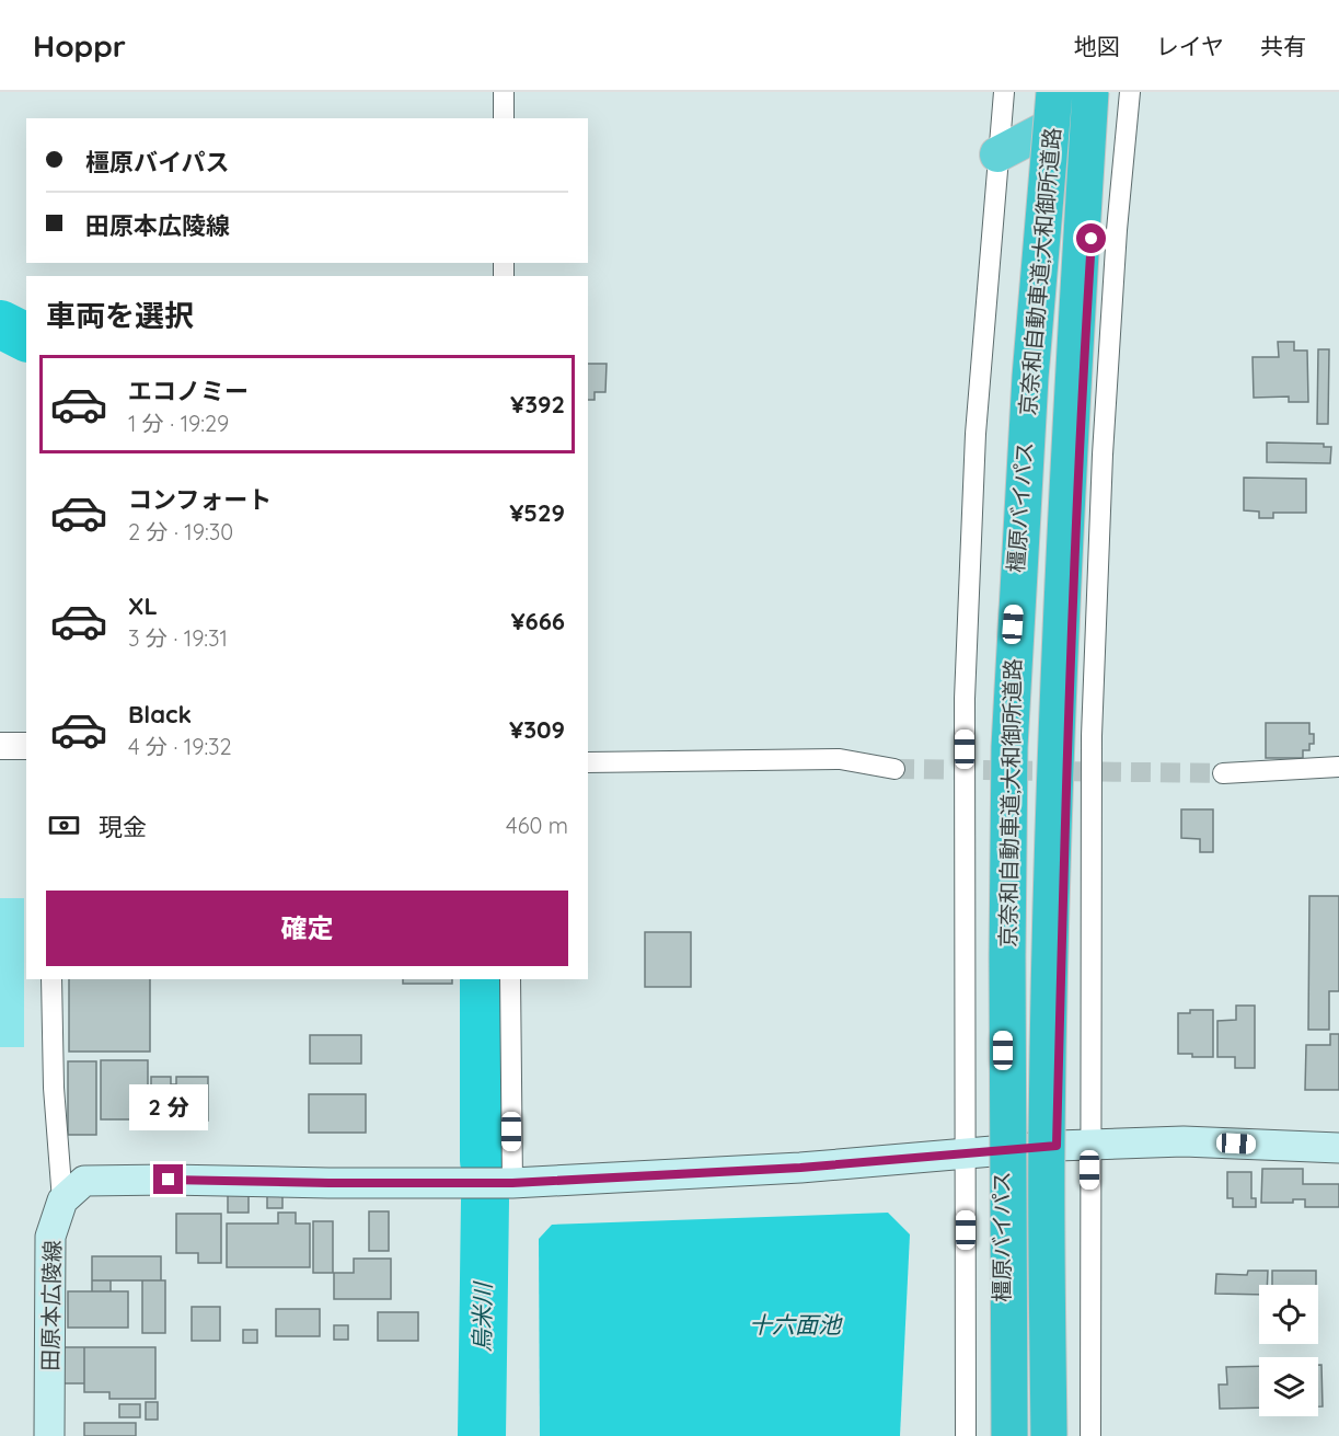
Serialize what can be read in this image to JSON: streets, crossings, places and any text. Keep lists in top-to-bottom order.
{
  "streets": {
    "highway": ["京奈和自動車道;大和御所道路", "橿原バイパス"],
    "main road": ["田原本広陵線"]
  },
  "water": ["烏米川", "十六面池"],
  "page": {
    "header": "Hoppr",
    "nav": ["地図", "レイヤ", "共有"],
    "banner": ["橿原バイパス", "田原本広陵線"],
    "heading": "車両を選択",
    "list": [
      {
        "name": "エコノミー",
        "note": "1 分 · 19:29",
        "value": "¥392"
      },
      {
        "name": "コンフォート",
        "note": "2 分 · 19:30",
        "value": "¥529"
      },
      {
        "name": "XL",
        "note": "3 分 · 19:31",
        "value": "¥666"
      },
      {
        "name": "Black",
        "note": "4 分 · 19:32",
        "value": "¥309"
      }
    ],
    "pay": ["現金", "460 m"],
    "buttons": "確定",
    "bubble": "2 分"
  }
}
